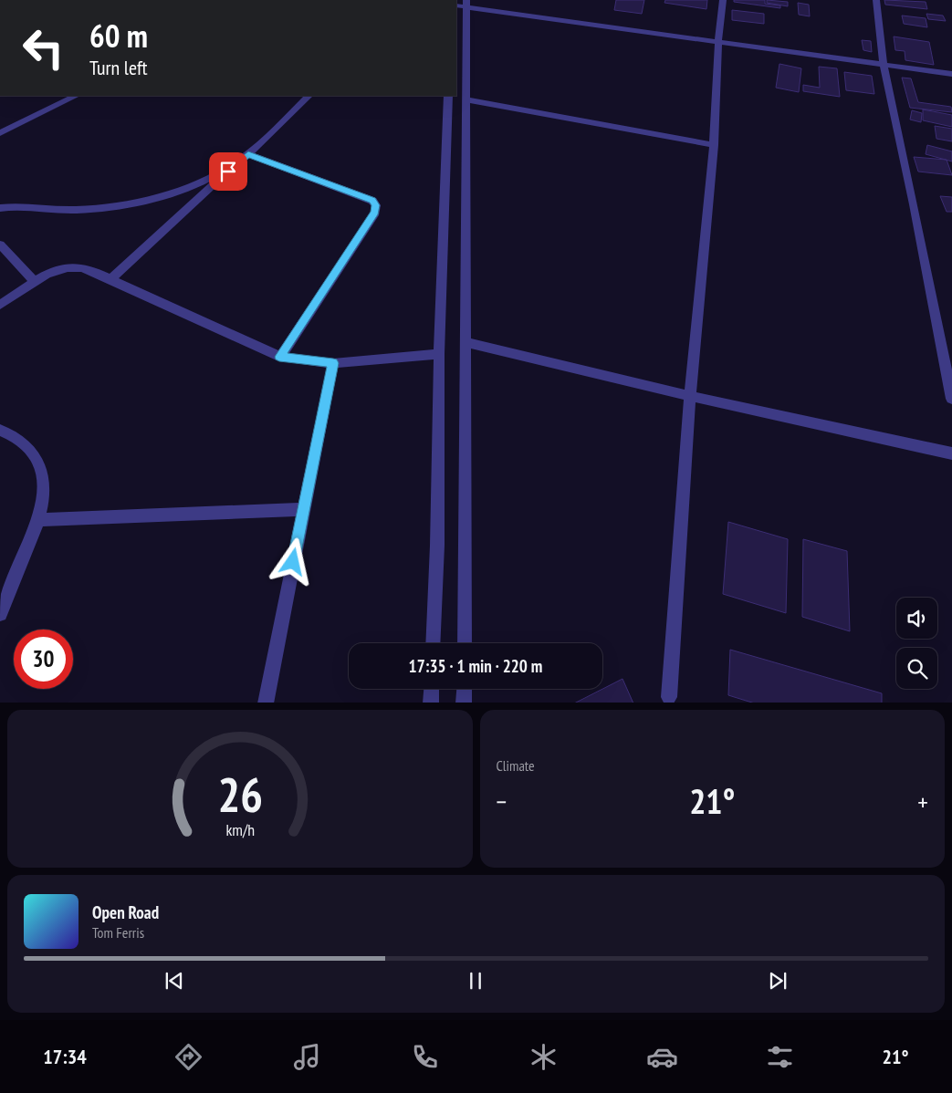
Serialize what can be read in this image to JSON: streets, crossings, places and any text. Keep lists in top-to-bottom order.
{
  "page": {
    "turn": ["60 m", "Turn left"],
    "limit": "30",
    "trip": "17:35 · 1 min · 220 m",
    "tile": "Climate",
    "heat": ["−", "21°", "+"],
    "song": ["Open Road", "Tom Ferris"],
    "tabs": ["17:34", "21°"],
    "gauge": ["26", "km/h"]
  }
}
